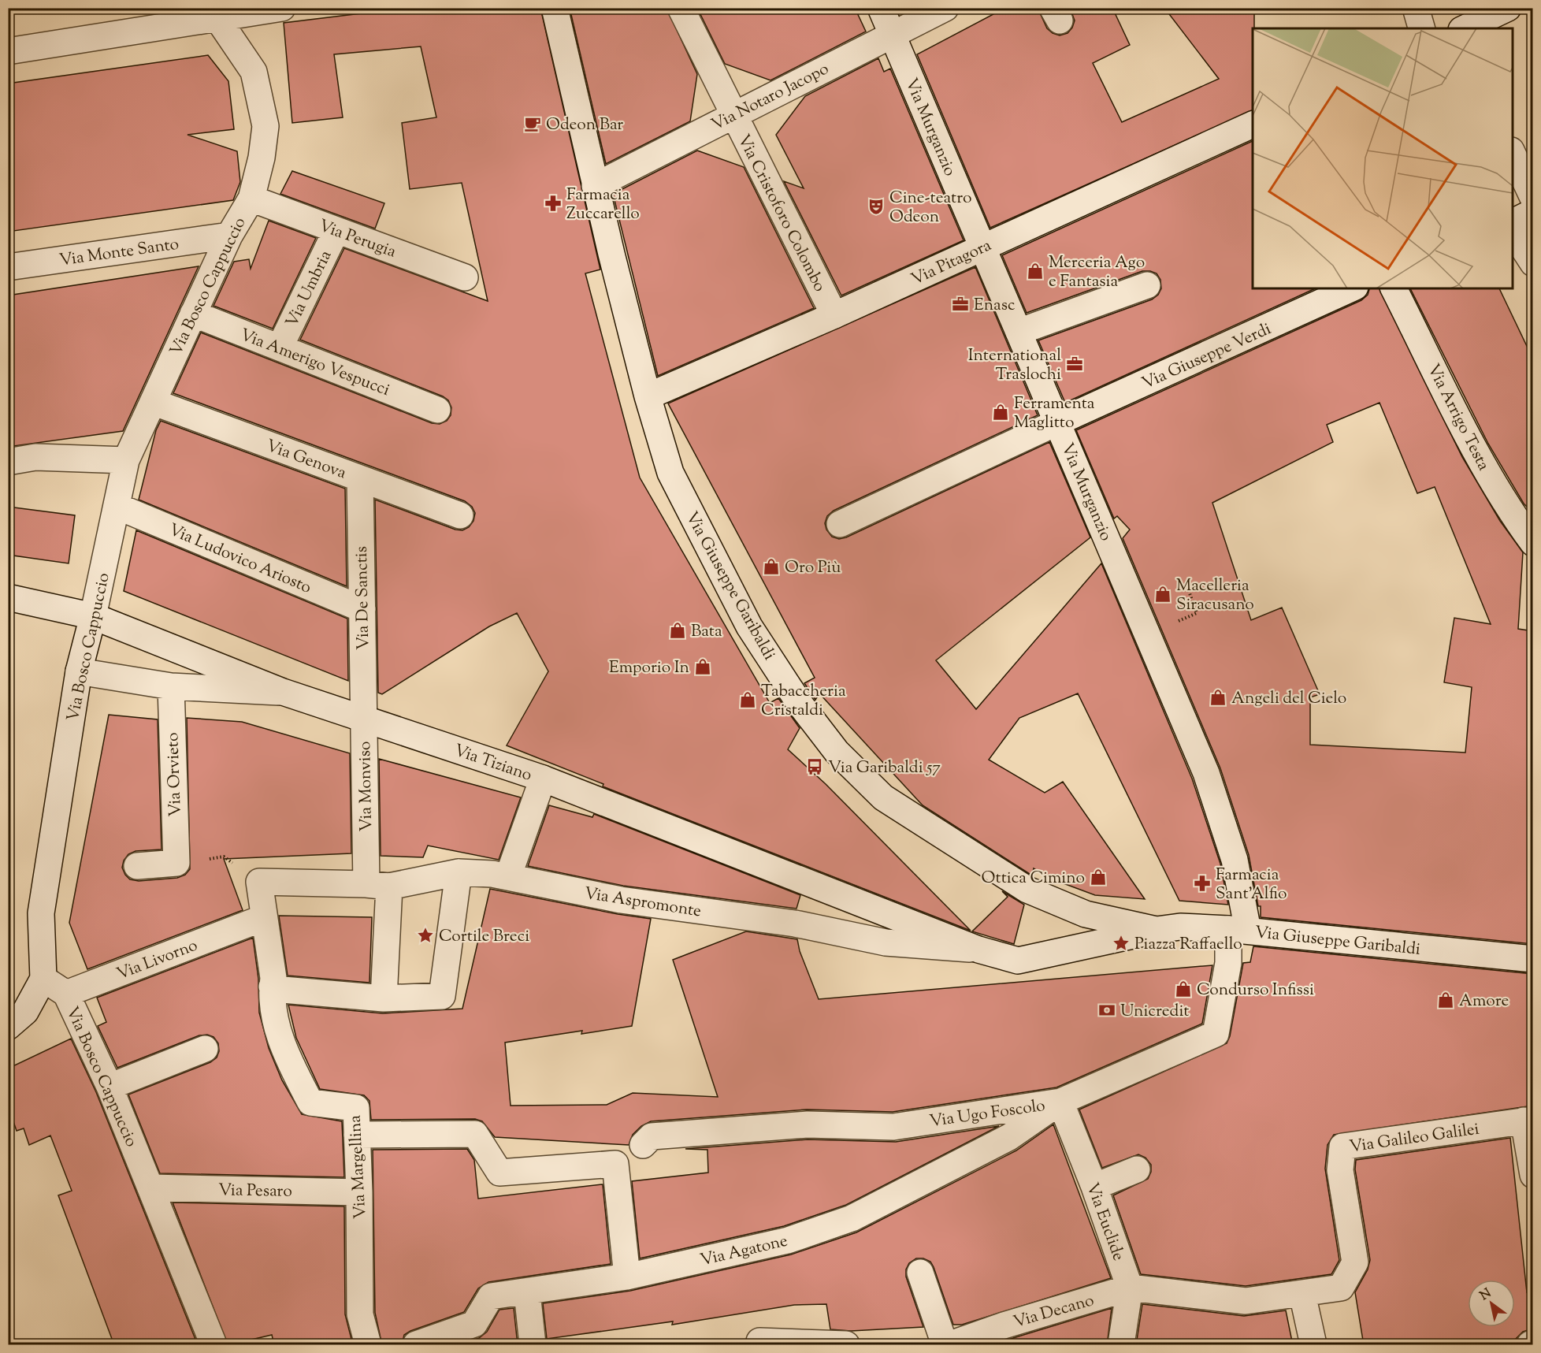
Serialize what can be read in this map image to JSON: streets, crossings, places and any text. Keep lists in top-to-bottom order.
{
  "streets": {
    "street": [
      "Via Notaro Jacopo",
      "Via Murganzio",
      "Via Cristoforo Colombo",
      "Via Perugia",
      "Via Monte Santo",
      "Via Pitagora",
      "Via Bosco Cappuccio",
      "Via Umbria",
      "Via Giuseppe Verdi",
      "Via Amerigo Vespucci",
      "Via Arrigo Testa",
      "Via Genova",
      "Via Ludovico Ariosto",
      "Via Giuseppe Garibaldi",
      "Via De Sanctis",
      "Via Tiziano",
      "Via Orvieto",
      "Via Monviso",
      "Via Aspromonte",
      "Via Livorno",
      "Via Ugo Foscolo",
      "Via Galileo Galilei",
      "Via Margellina",
      "Via Pesaro",
      "Via Euclide",
      "Via Agatone",
      "Via Decano"
    ]
  },
  "crossings": [
    ["Via Notaro Jacopo", "Via Murganzio"],
    ["Via Notaro Jacopo", "Via Cristoforo Colombo"],
    ["Via Notaro Jacopo", "Via Giuseppe Garibaldi"],
    ["Via Murganzio", "Via Pitagora"],
    ["Via Murganzio", "Via Giuseppe Verdi"],
    ["Via Murganzio", "Via Giuseppe Garibaldi"],
    ["Via Murganzio", "Via Ugo Foscolo"],
    ["Via Cristoforo Colombo", "Via Pitagora"],
    ["Via Perugia", "Via Bosco Cappuccio"],
    ["Via Perugia", "Via Umbria"],
    ["Via Monte Santo", "Via Bosco Cappuccio"],
    ["Via Pitagora", "Via Giuseppe Garibaldi"],
    ["Via Bosco Cappuccio", "Via Amerigo Vespucci"],
    ["Via Bosco Cappuccio", "Via Genova"],
    ["Via Bosco Cappuccio", "Via Ludovico Ariosto"],
    ["Via Bosco Cappuccio", "Via Tiziano"],
    ["Via Bosco Cappuccio", "Via Livorno"],
    ["Via Bosco Cappuccio", "Via Pesaro"],
    ["Via Umbria", "Via Amerigo Vespucci"],
    ["Via Genova", "Via De Sanctis"],
    ["Via Ludovico Ariosto", "Via De Sanctis"],
    ["Via Giuseppe Garibaldi", "Via Ugo Foscolo"],
    ["Via De Sanctis", "Via Tiziano"],
    ["Via De Sanctis", "Via Monviso"],
    ["Via Tiziano", "Via Monviso"],
    ["Via Tiziano", "Via Aspromonte"],
    ["Via Monviso", "Via Aspromonte"],
    ["Via Aspromonte", "Via Livorno"],
    ["Via Ugo Foscolo", "Via Euclide"],
    ["Via Ugo Foscolo", "Via Agatone"],
    ["Via Galileo Galilei", "Via Euclide"],
    ["Via Galileo Galilei", "Via Decano"],
    ["Via Margellina", "Via Pesaro"],
    ["Via Euclide", "Via Agatone"],
    ["Via Euclide", "Via Decano"]
  ],
  "places": {
    "cafe": ["Odeon Bar"],
    "pharmacy": ["Farmacia Zuccarello", "Farmacia Sant'Alfio"],
    "theatre": ["Cine-teatro Odeon"],
    "shop": [
      "Merceria Ago e Fantasia",
      "Ferramenta Maglitto",
      "Oro Più",
      "Macelleria Siracusano",
      "Bata",
      "Emporio In",
      "Angeli del Cielo",
      "Tabaccheria Cristaldi",
      "Ottica Cimino",
      "Condurso Infissi",
      "Amore"
    ],
    "office": ["Enasc", "International Traslochi"],
    "bus stop": ["Via Garibaldi 57"],
    "place": ["Cortile Breci", "Piazza Raffaello"],
    "bank": ["Unicredit"]
  },
  "north": "top left"
}
